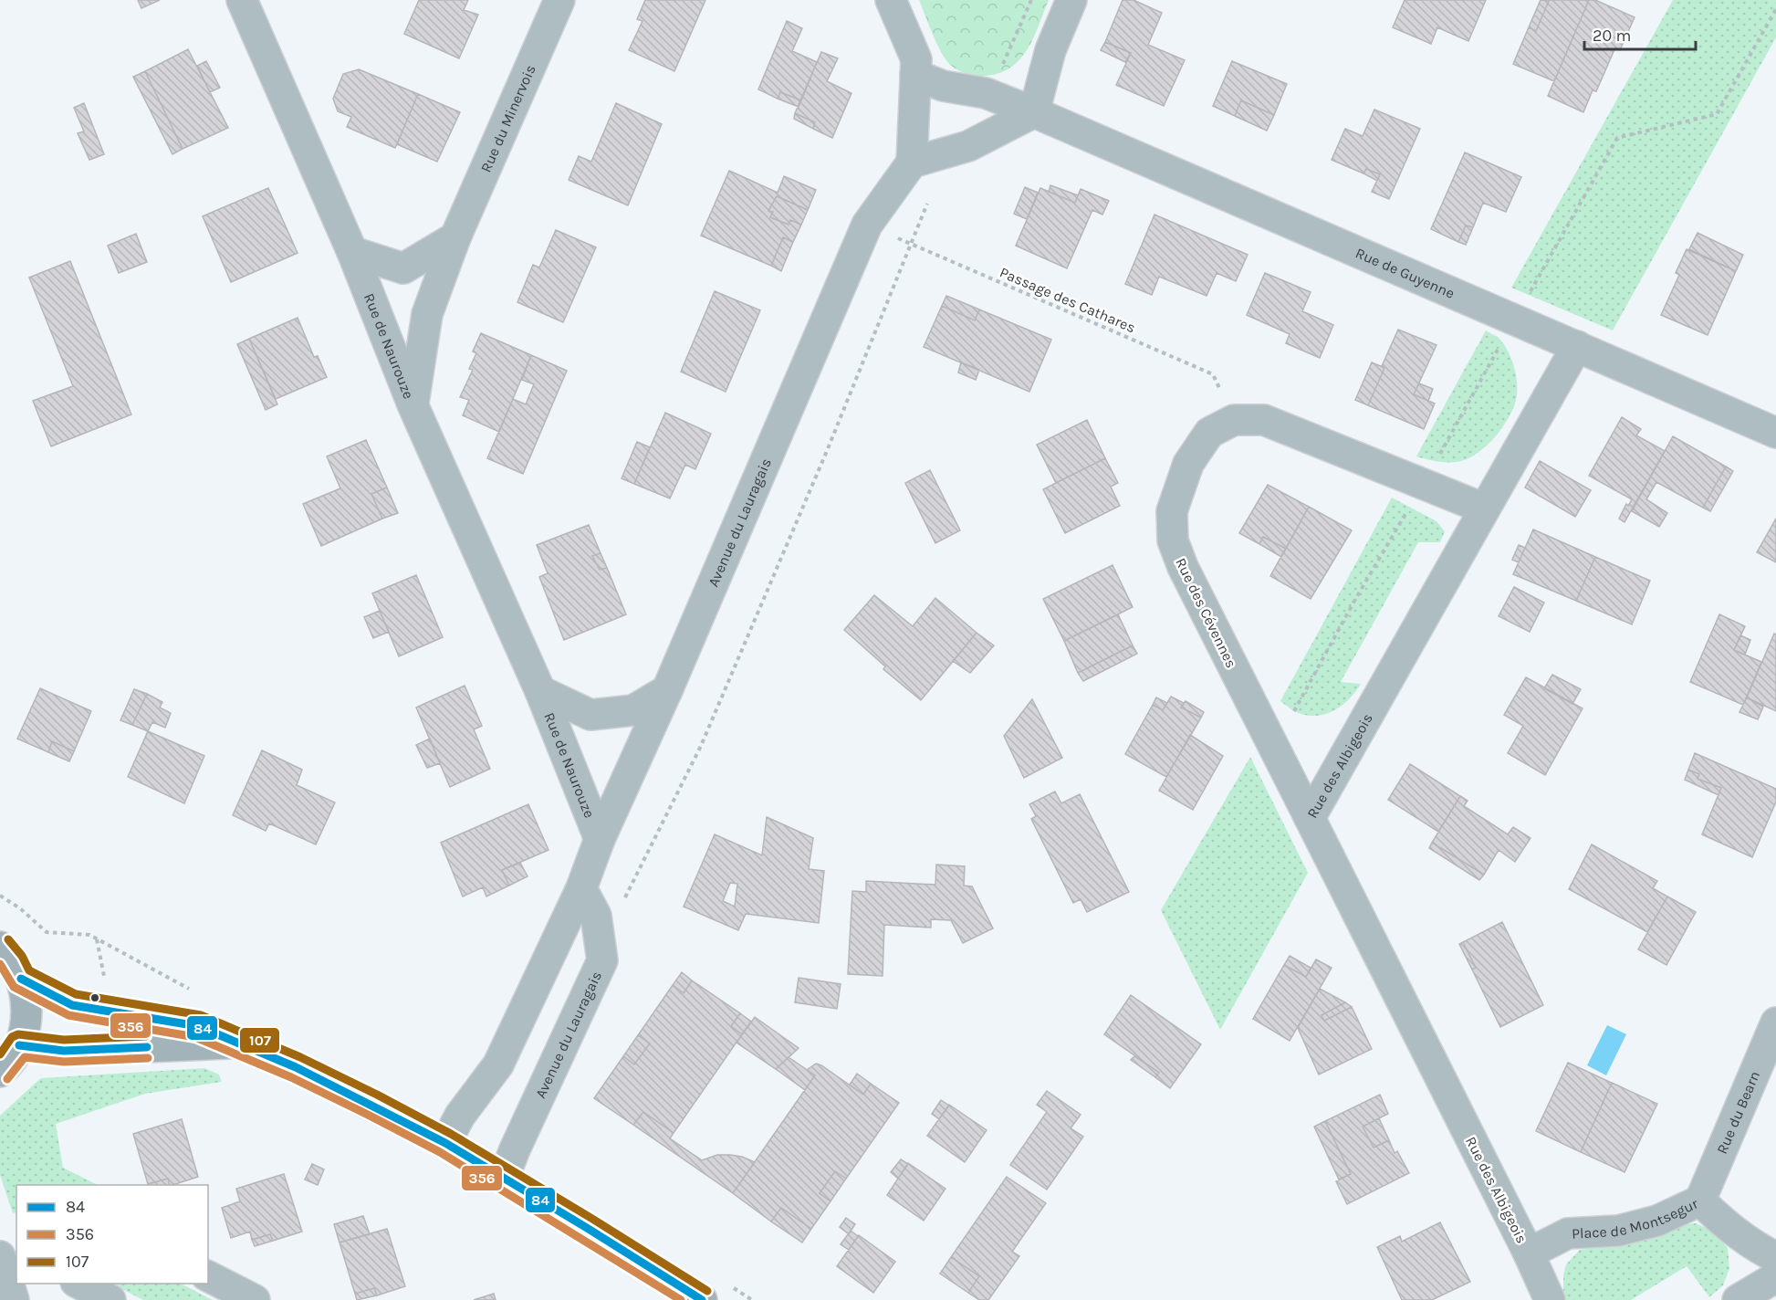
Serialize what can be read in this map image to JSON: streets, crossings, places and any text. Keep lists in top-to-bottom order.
{
  "streets": {
    "street": [
      "Rue du Minervois",
      "Rue de Guyenne",
      "Rue de Naurouze",
      "Avenue du Lauragais",
      "Rue des Cévennes",
      "Rue des Albigeois",
      "Rue du Bearn",
      "Place de Montsegur"
    ],
    "path": ["Passage des Cathares"]
  },
  "crossings": [
    ["Rue du Minervois", "Rue de Naurouze"],
    ["Rue de Guyenne", "Rue des Albigeois"],
    ["Passage des Cathares", "Avenue du Lauragais"],
    ["Passage des Cathares", "Rue des Cévennes"],
    ["Rue de Naurouze", "Avenue du Lauragais"],
    ["Rue des Cévennes", "Rue des Albigeois"],
    ["Rue des Albigeois", "Place de Montsegur"],
    ["Rue du Bearn", "Place de Montsegur"]
  ],
  "lines": ["transit line 107", "transit line 356", "transit line 84"],
  "legend": ["84", "356", "107"],
  "scale_bar": "20 m"
}
